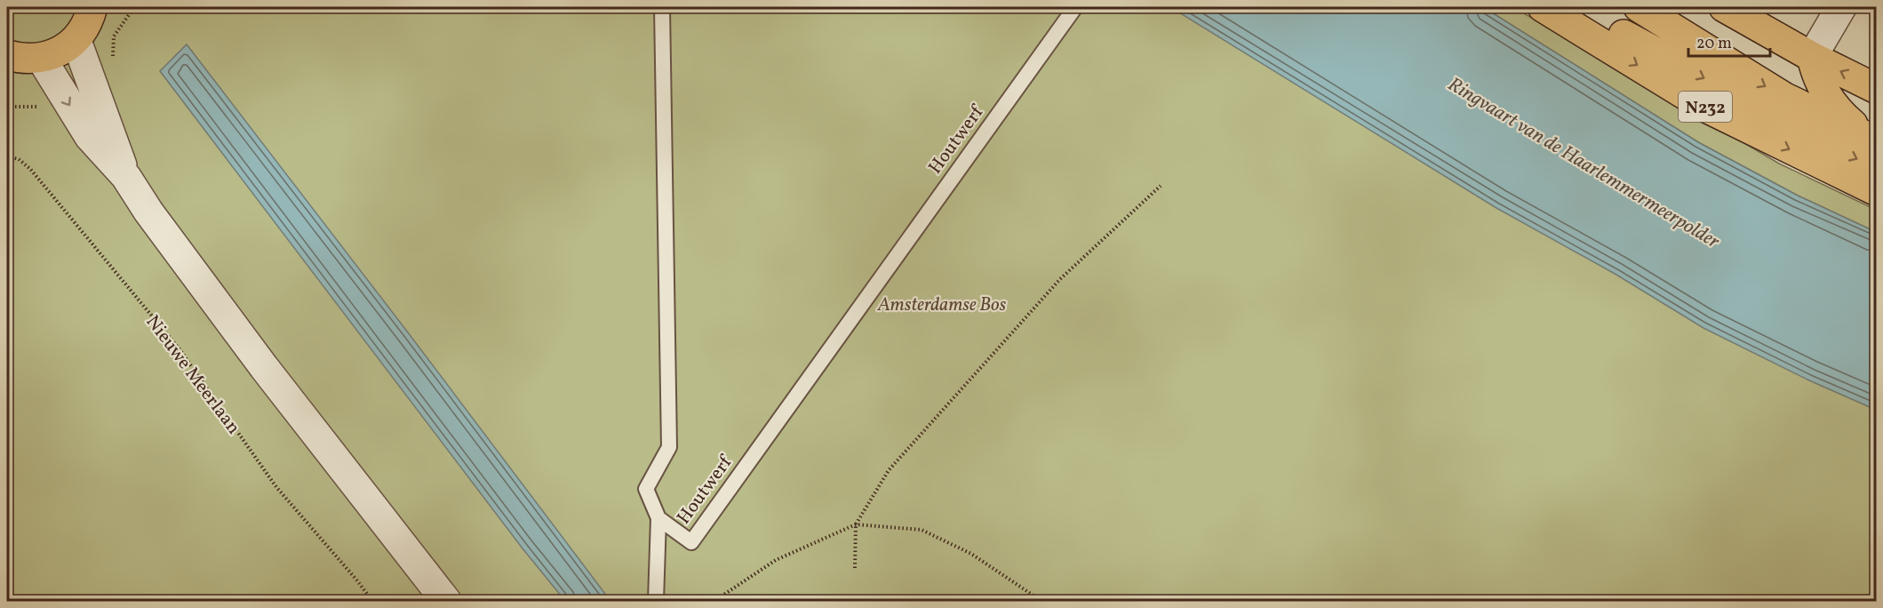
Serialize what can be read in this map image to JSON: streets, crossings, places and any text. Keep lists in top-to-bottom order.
{
  "streets": {
    "main road": ["N232"],
    "lane": ["Houtwerf"],
    "path": ["Nieuwe Meerlaan"]
  },
  "water": ["Ringvaart van de Haarlemmermeerpolder"],
  "parks": ["Amsterdamse Bos"],
  "scale_bar": "20 m"
}
